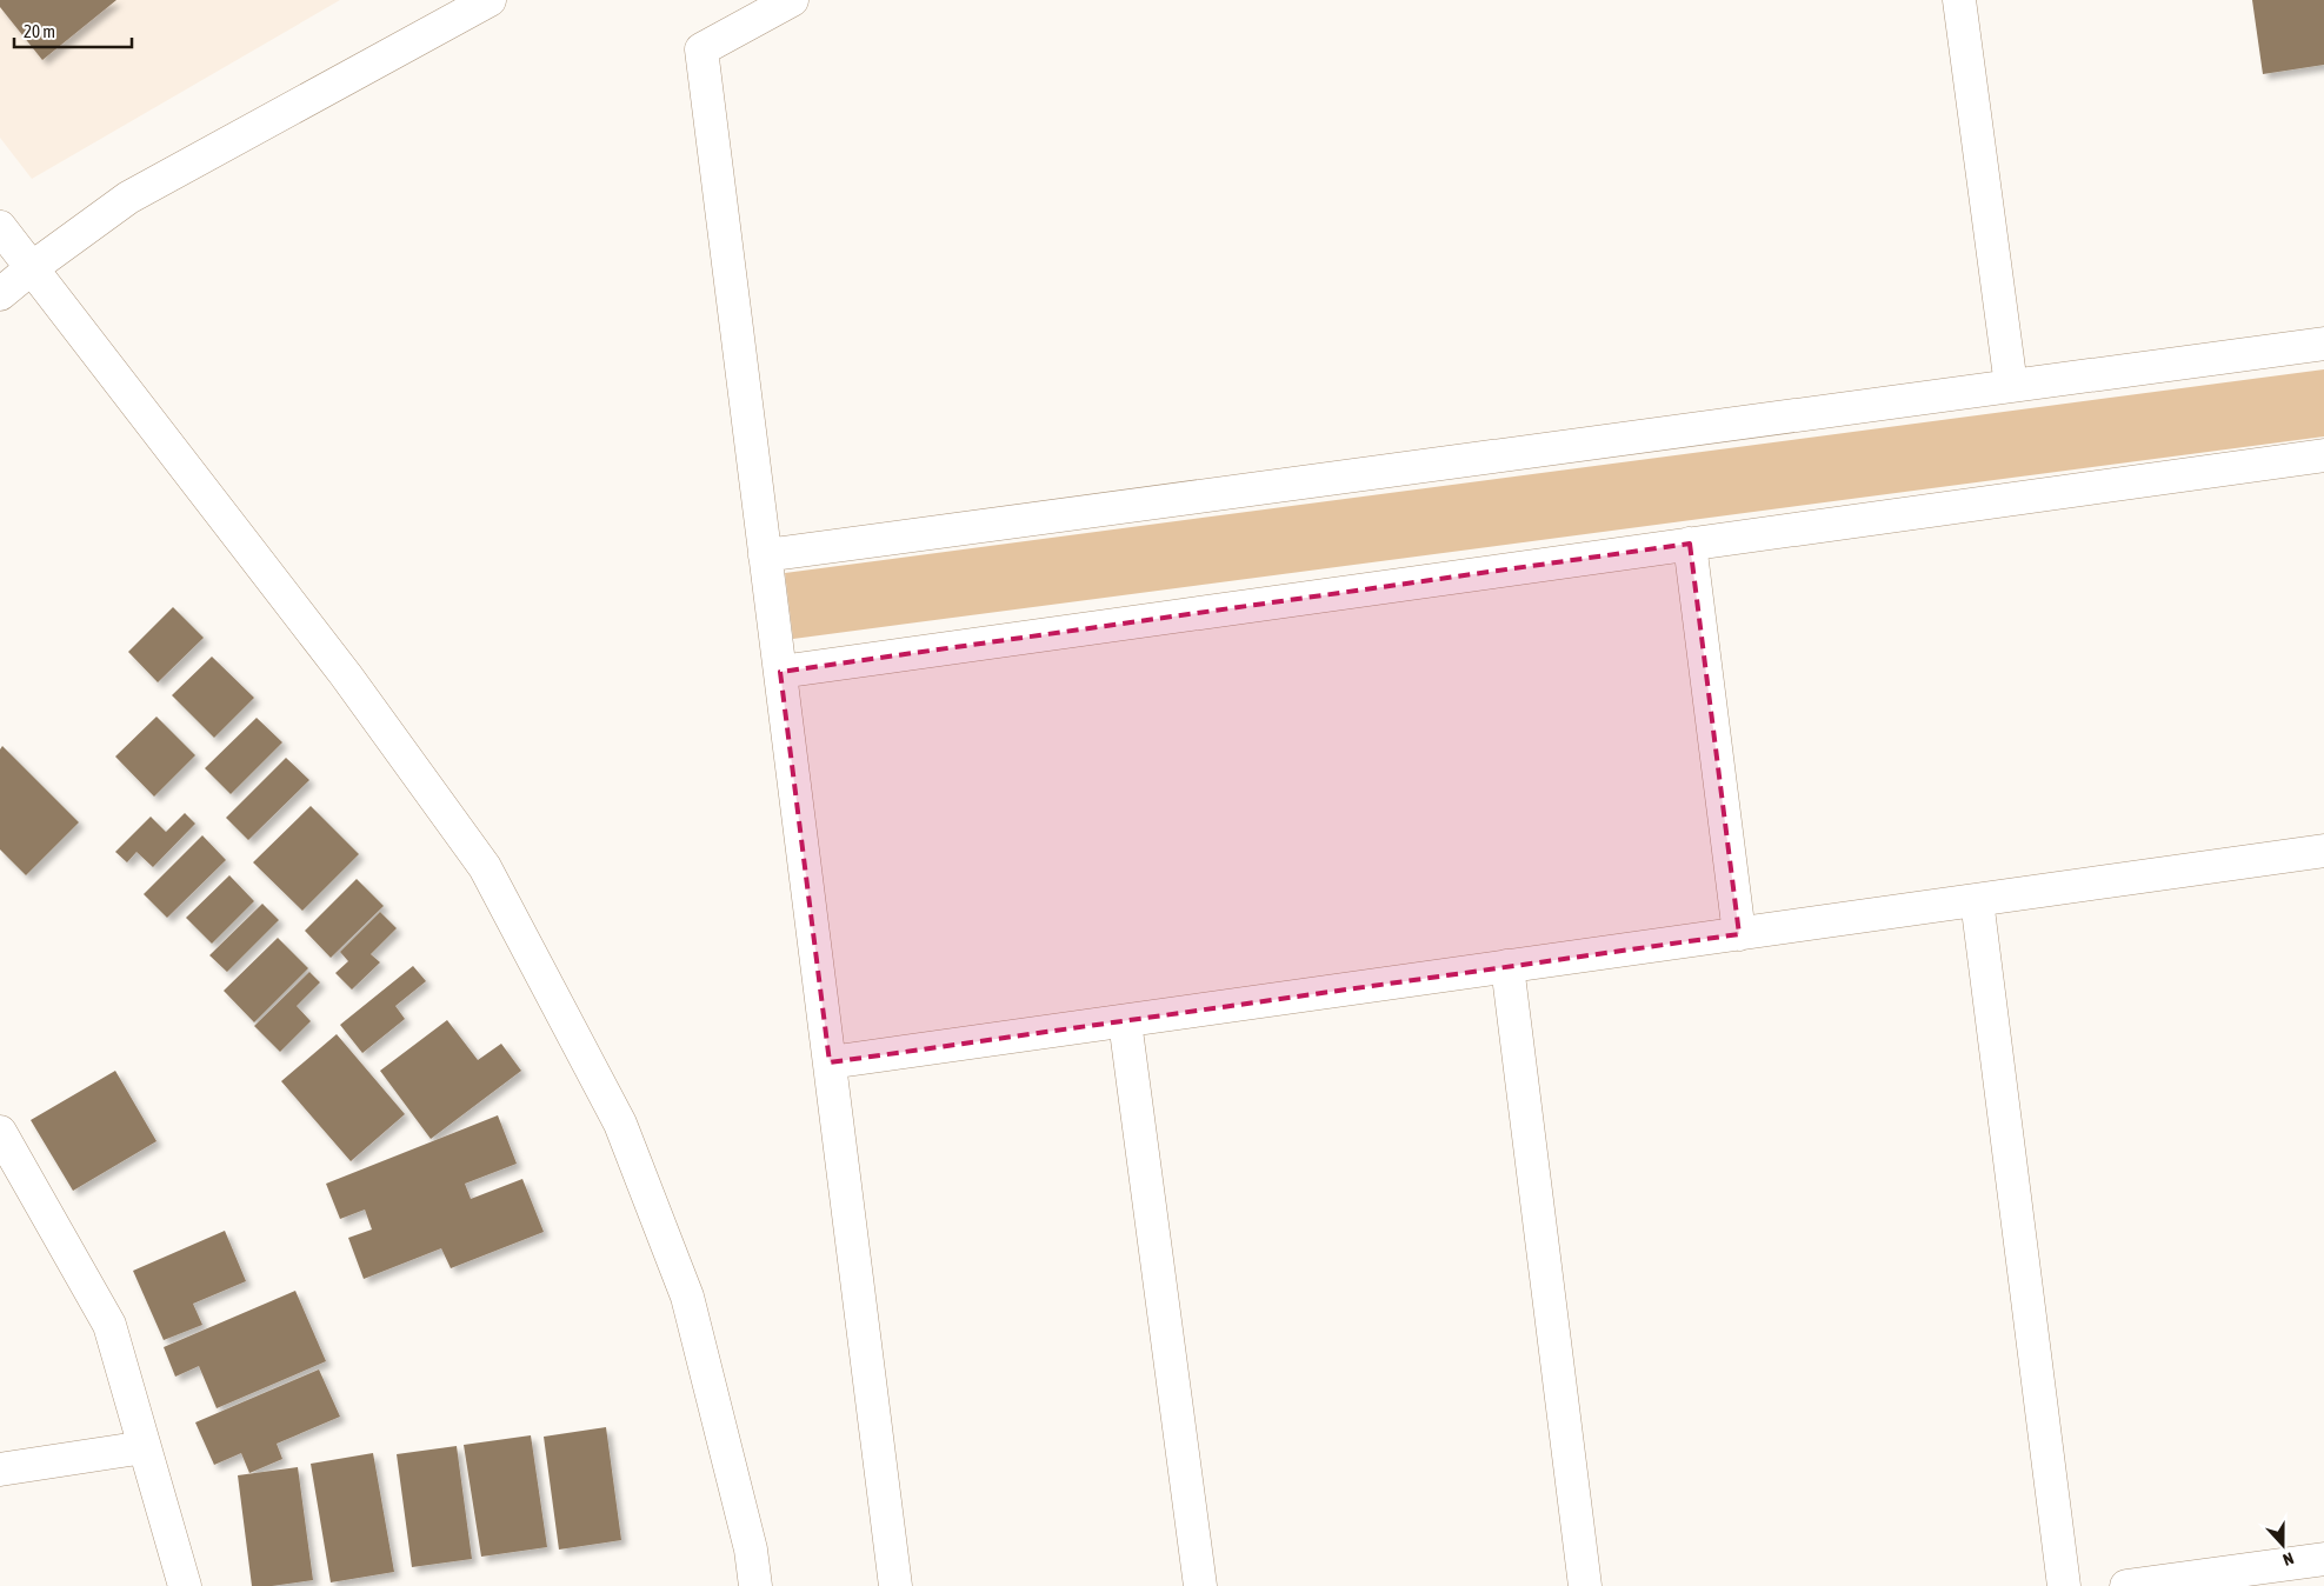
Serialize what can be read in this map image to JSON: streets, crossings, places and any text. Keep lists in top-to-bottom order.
{
  "scale_bar": "20 m",
  "north": "bottom"
}
